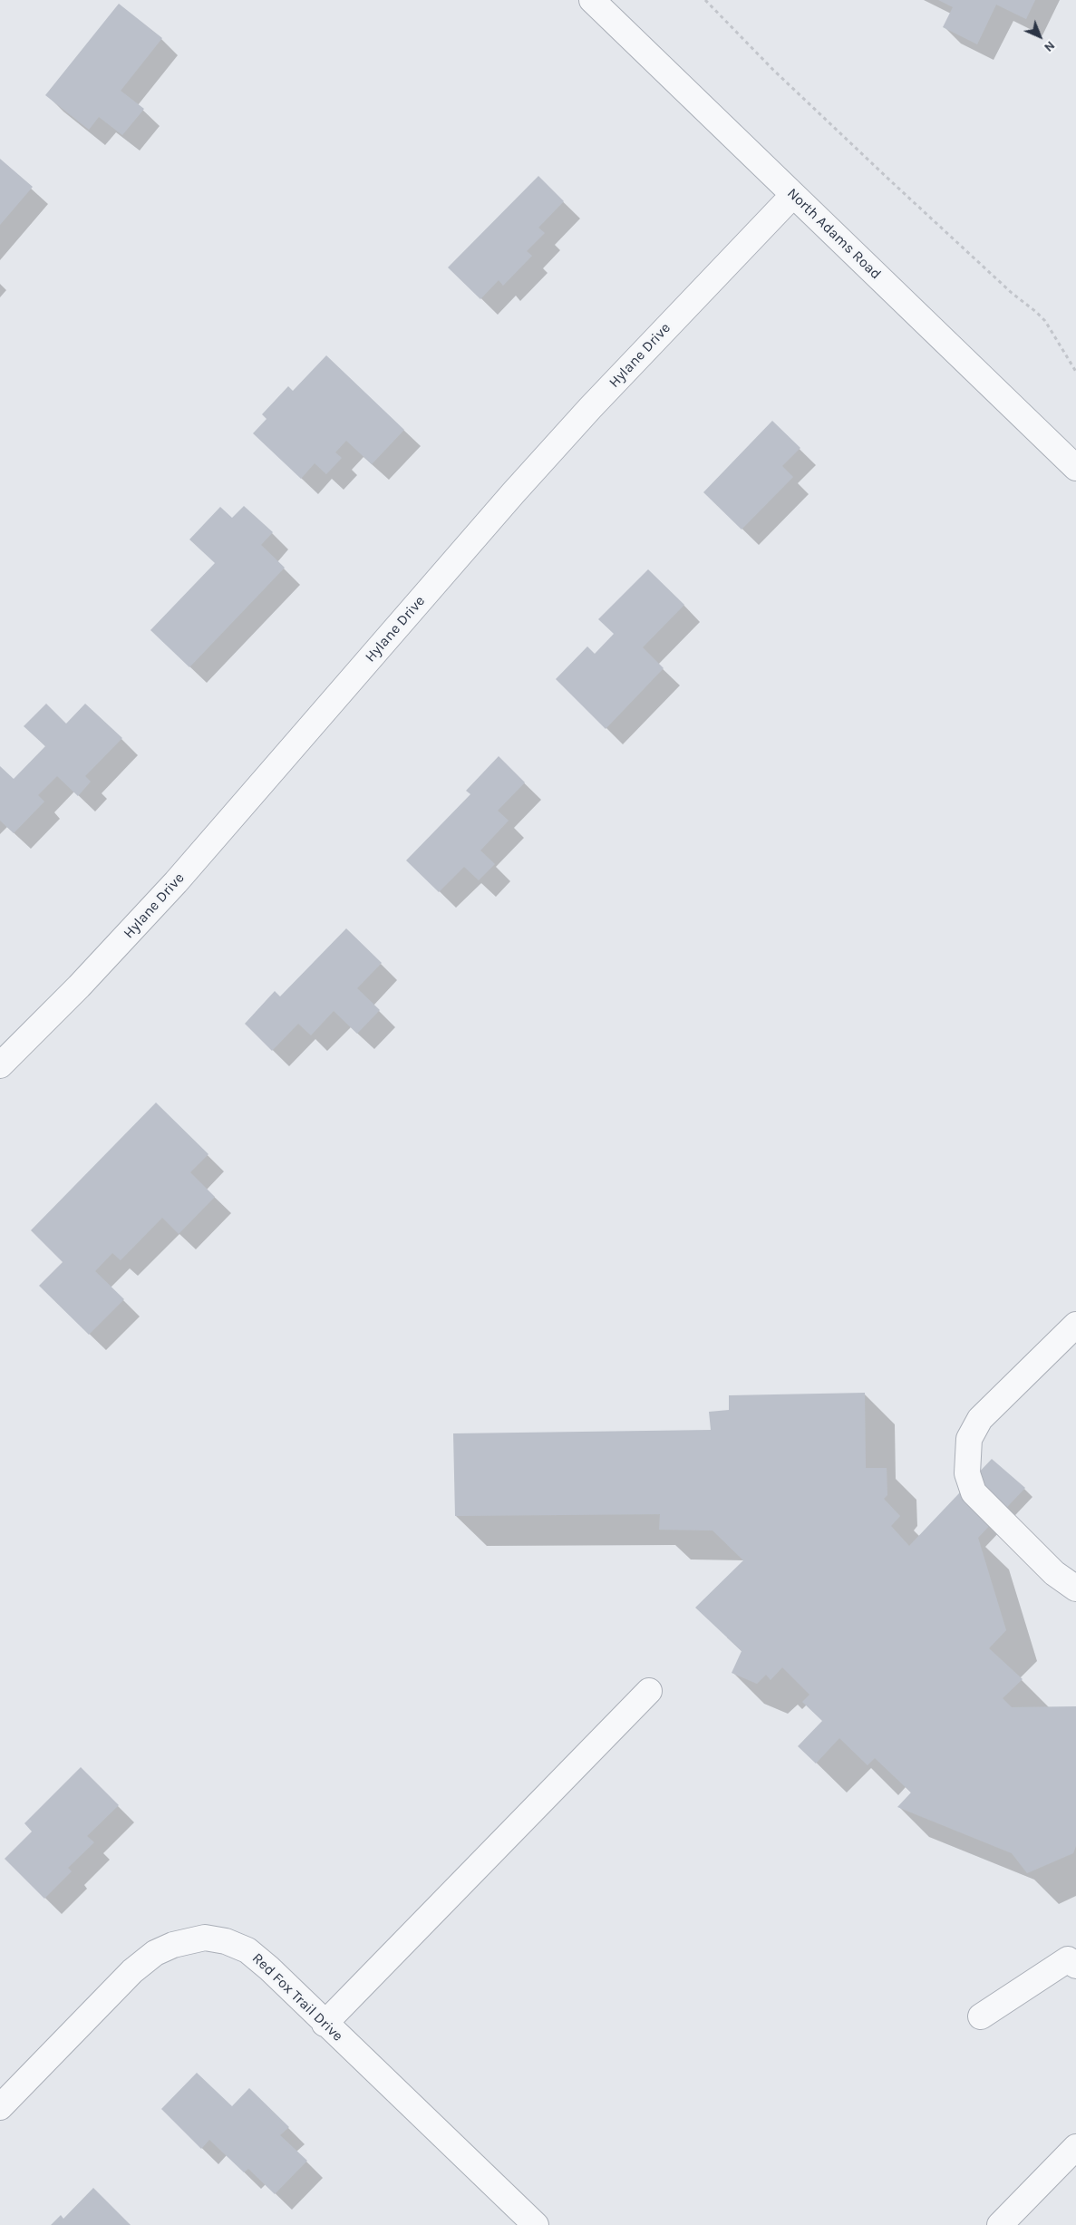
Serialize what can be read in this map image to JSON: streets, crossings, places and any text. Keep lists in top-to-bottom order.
{
  "streets": {
    "street": ["North Adams Road", "Hylane Drive", "Red Fox Trail Drive"]
  },
  "crossings": [
    ["North Adams Road", "Hylane Drive"]
  ],
  "north": "bottom right"
}
